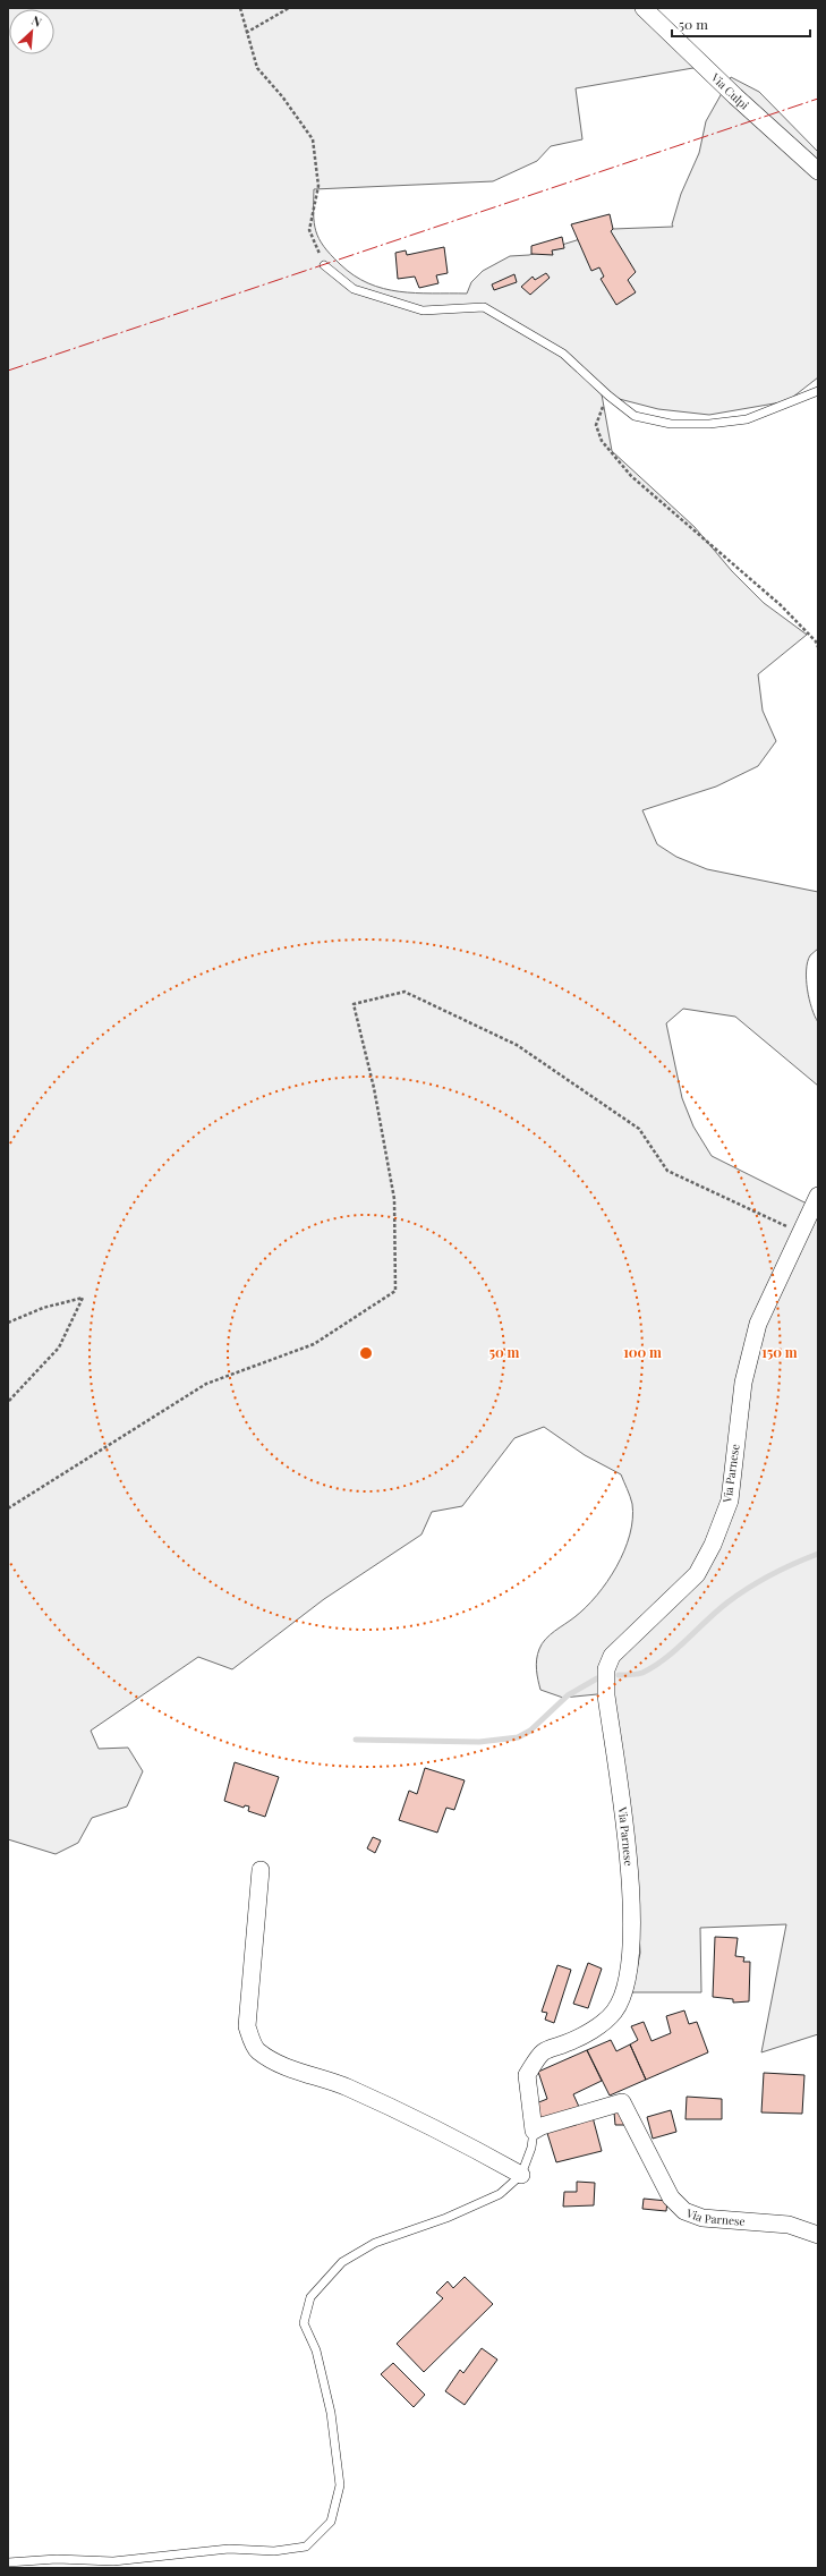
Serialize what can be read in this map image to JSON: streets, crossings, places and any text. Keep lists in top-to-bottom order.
{
  "streets": {
    "street": ["Via Culpi", "Via Parnese"]
  },
  "scale_bar": "50 m",
  "north": "top right",
  "rings": ["50 m", "100 m", "150 m"]
}
